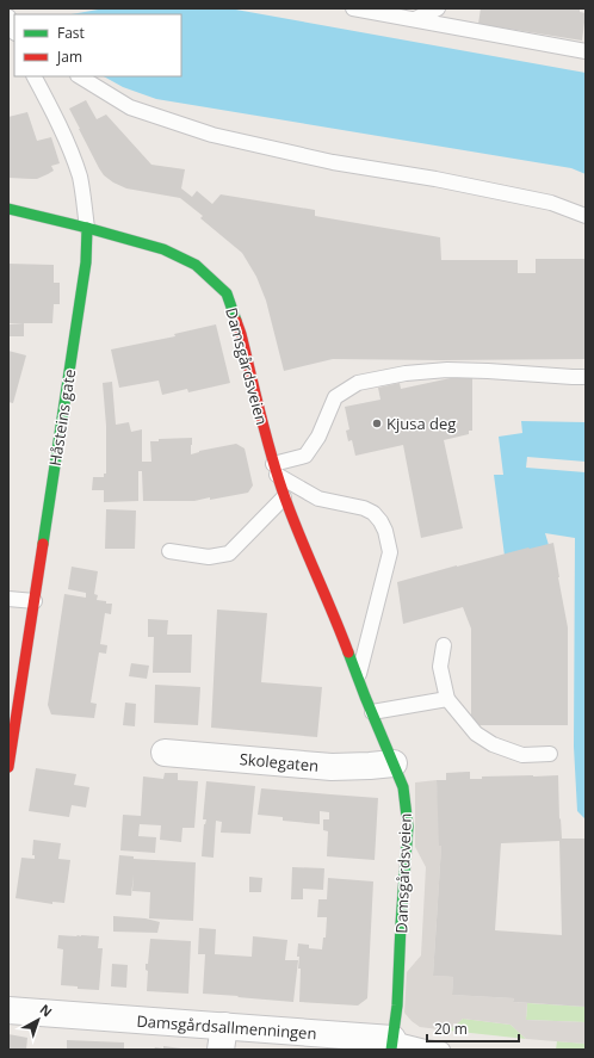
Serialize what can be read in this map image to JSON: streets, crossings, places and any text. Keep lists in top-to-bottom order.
{
  "streets": {
    "street": [
      "Damsgårdsveien",
      "Håsteins gate",
      "Skolegaten",
      "Damsgårdsallmenningen"
    ]
  },
  "crossings": [
    ["Damsgårdsveien", "Håsteins gate"],
    ["Damsgårdsveien", "Skolegaten"],
    ["Damsgårdsveien", "Damsgårdsallmenningen"]
  ],
  "places": ["Kjusa deg"],
  "legend": ["Fast", "Jam"],
  "scale_bar": "20 m",
  "north": "top right"
}
